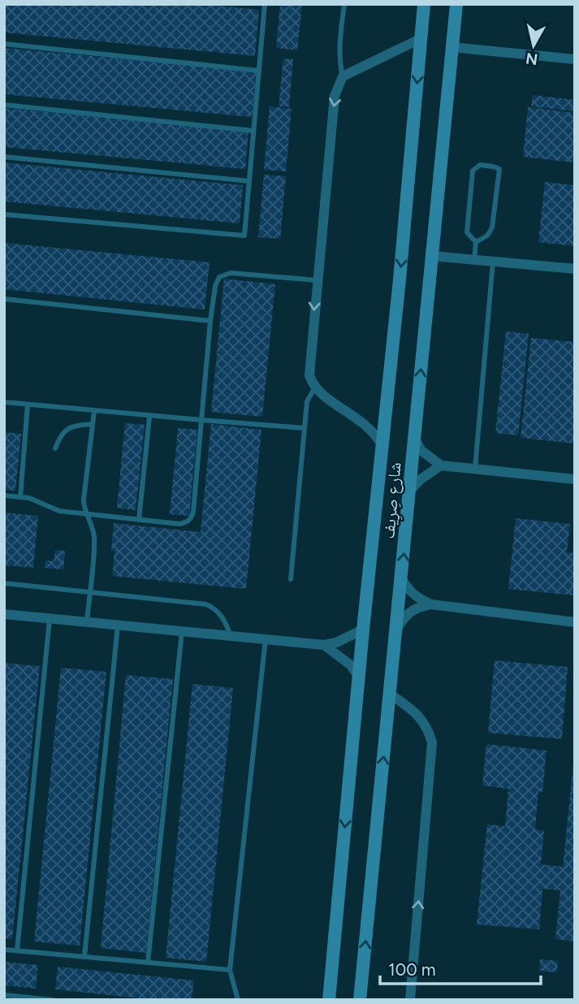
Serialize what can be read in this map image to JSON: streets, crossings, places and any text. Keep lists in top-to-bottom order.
{
  "streets": {
    "main road": ["شارع صِرِيف"]
  },
  "scale_bar": "100 m",
  "north": "bottom"
}
